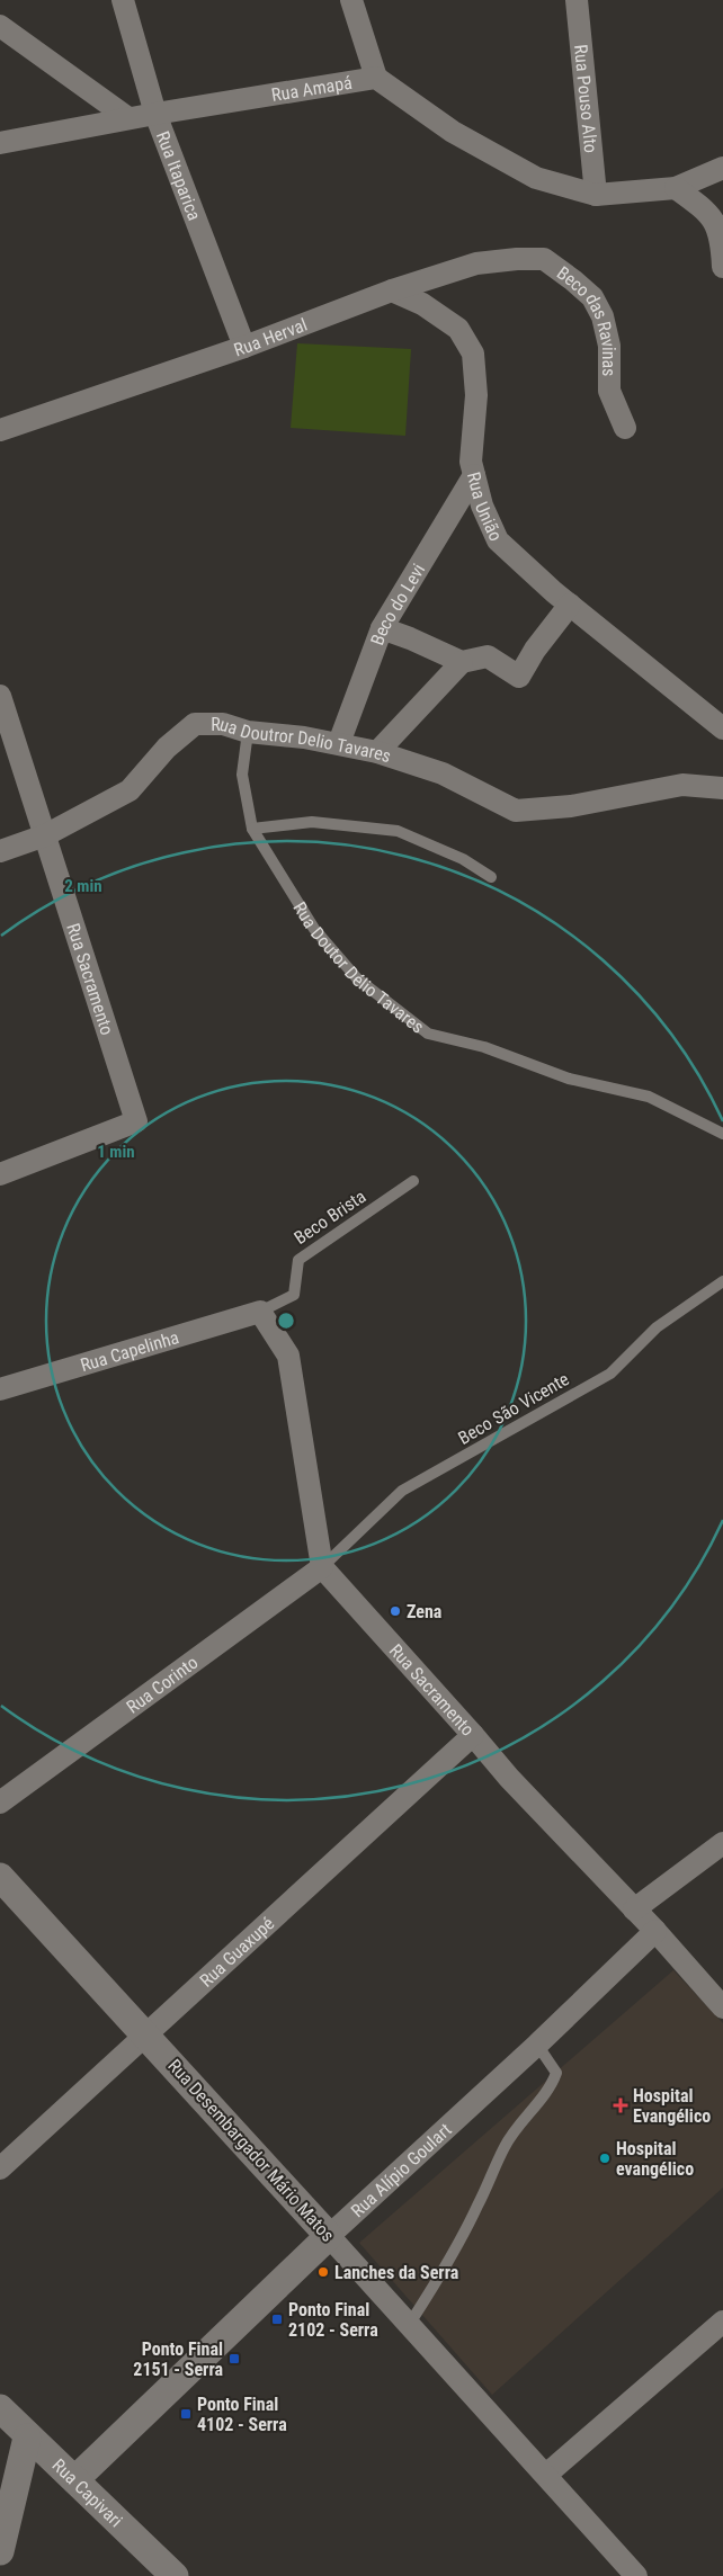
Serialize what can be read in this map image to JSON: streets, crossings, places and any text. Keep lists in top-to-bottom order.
{
  "streets": {
    "street": [
      "Rua Amapá",
      "Rua Pouso Alto",
      "Rua Itaparica",
      "Beco das Ravinas",
      "Rua Herval",
      "Rua União",
      "Beco do Levi",
      "Rua Doutror Delio Tavares",
      "Rua Sacramento",
      "Rua Capelinha",
      "Rua Corinto",
      "Rua Guaxupé",
      "Rua Desembargador Mário Matos",
      "Rua Alípio Goulart",
      "Rua Capivari"
    ],
    "lane": ["Rua Doutor Délio Tavares", "Beco Brista", "Beco São Vicente"]
  },
  "crossings": [
    ["Rua Amapá", "Rua Pouso Alto"],
    ["Rua Amapá", "Rua Itaparica"],
    ["Rua Itaparica", "Rua Herval"],
    ["Beco das Ravinas", "Rua Herval"],
    ["Rua Herval", "Rua União"],
    ["Rua União", "Beco do Levi"],
    ["Beco do Levi", "Rua Doutror Delio Tavares"],
    ["Rua Doutror Delio Tavares", "Rua Doutor Délio Tavares"],
    ["Rua Doutror Delio Tavares", "Rua Sacramento"],
    ["Rua Sacramento", "Beco São Vicente"],
    ["Rua Sacramento", "Rua Corinto"],
    ["Rua Sacramento", "Rua Guaxupé"],
    ["Rua Sacramento", "Rua Alípio Goulart"],
    ["Beco Brista", "Rua Capelinha"],
    ["Beco São Vicente", "Rua Corinto"],
    ["Rua Guaxupé", "Rua Desembargador Mário Matos"],
    ["Rua Desembargador Mário Matos", "Rua Alípio Goulart"],
    ["Rua Alípio Goulart", "Rua Capivari"]
  ],
  "places": {
    "other": ["Zena", "Hospital evangélico", "Lanches da Serra"],
    "health": ["Hospital Evangélico"],
    "transit": ["Ponto Final 2102 - Serra", "Ponto Final 2151 - Serra", "Ponto Final 4102 - Serra"]
  },
  "rings": ["2 min", "1 min"]
}
